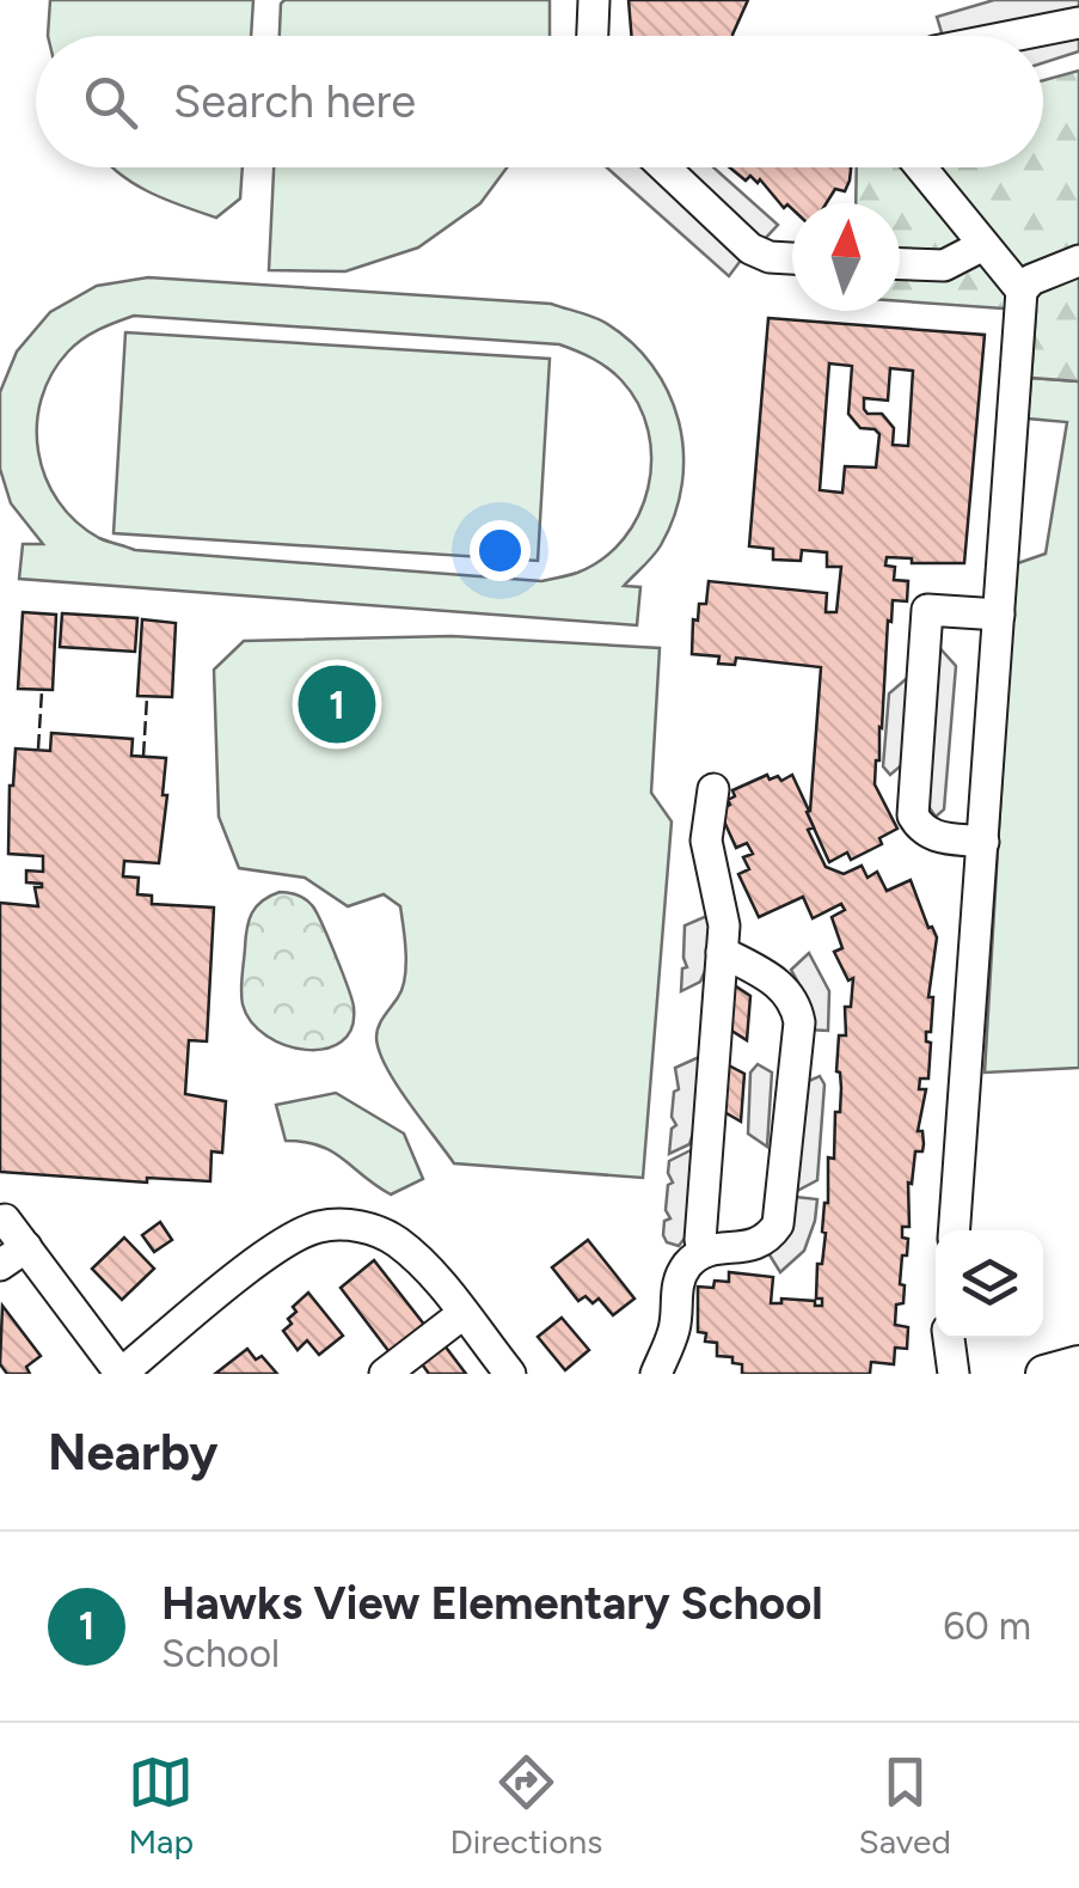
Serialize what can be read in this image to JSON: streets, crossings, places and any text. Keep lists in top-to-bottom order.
{
  "north": "top",
  "page": {
    "search": "Search here",
    "pins": "1",
    "heading": "Nearby",
    "list": [
      {
        "mark": "1",
        "name": "Hawks View Elementary School",
        "note": "School",
        "value": "60 m"
      }
    ],
    "nav": ["Map", "Directions", "Saved"]
  }
}
